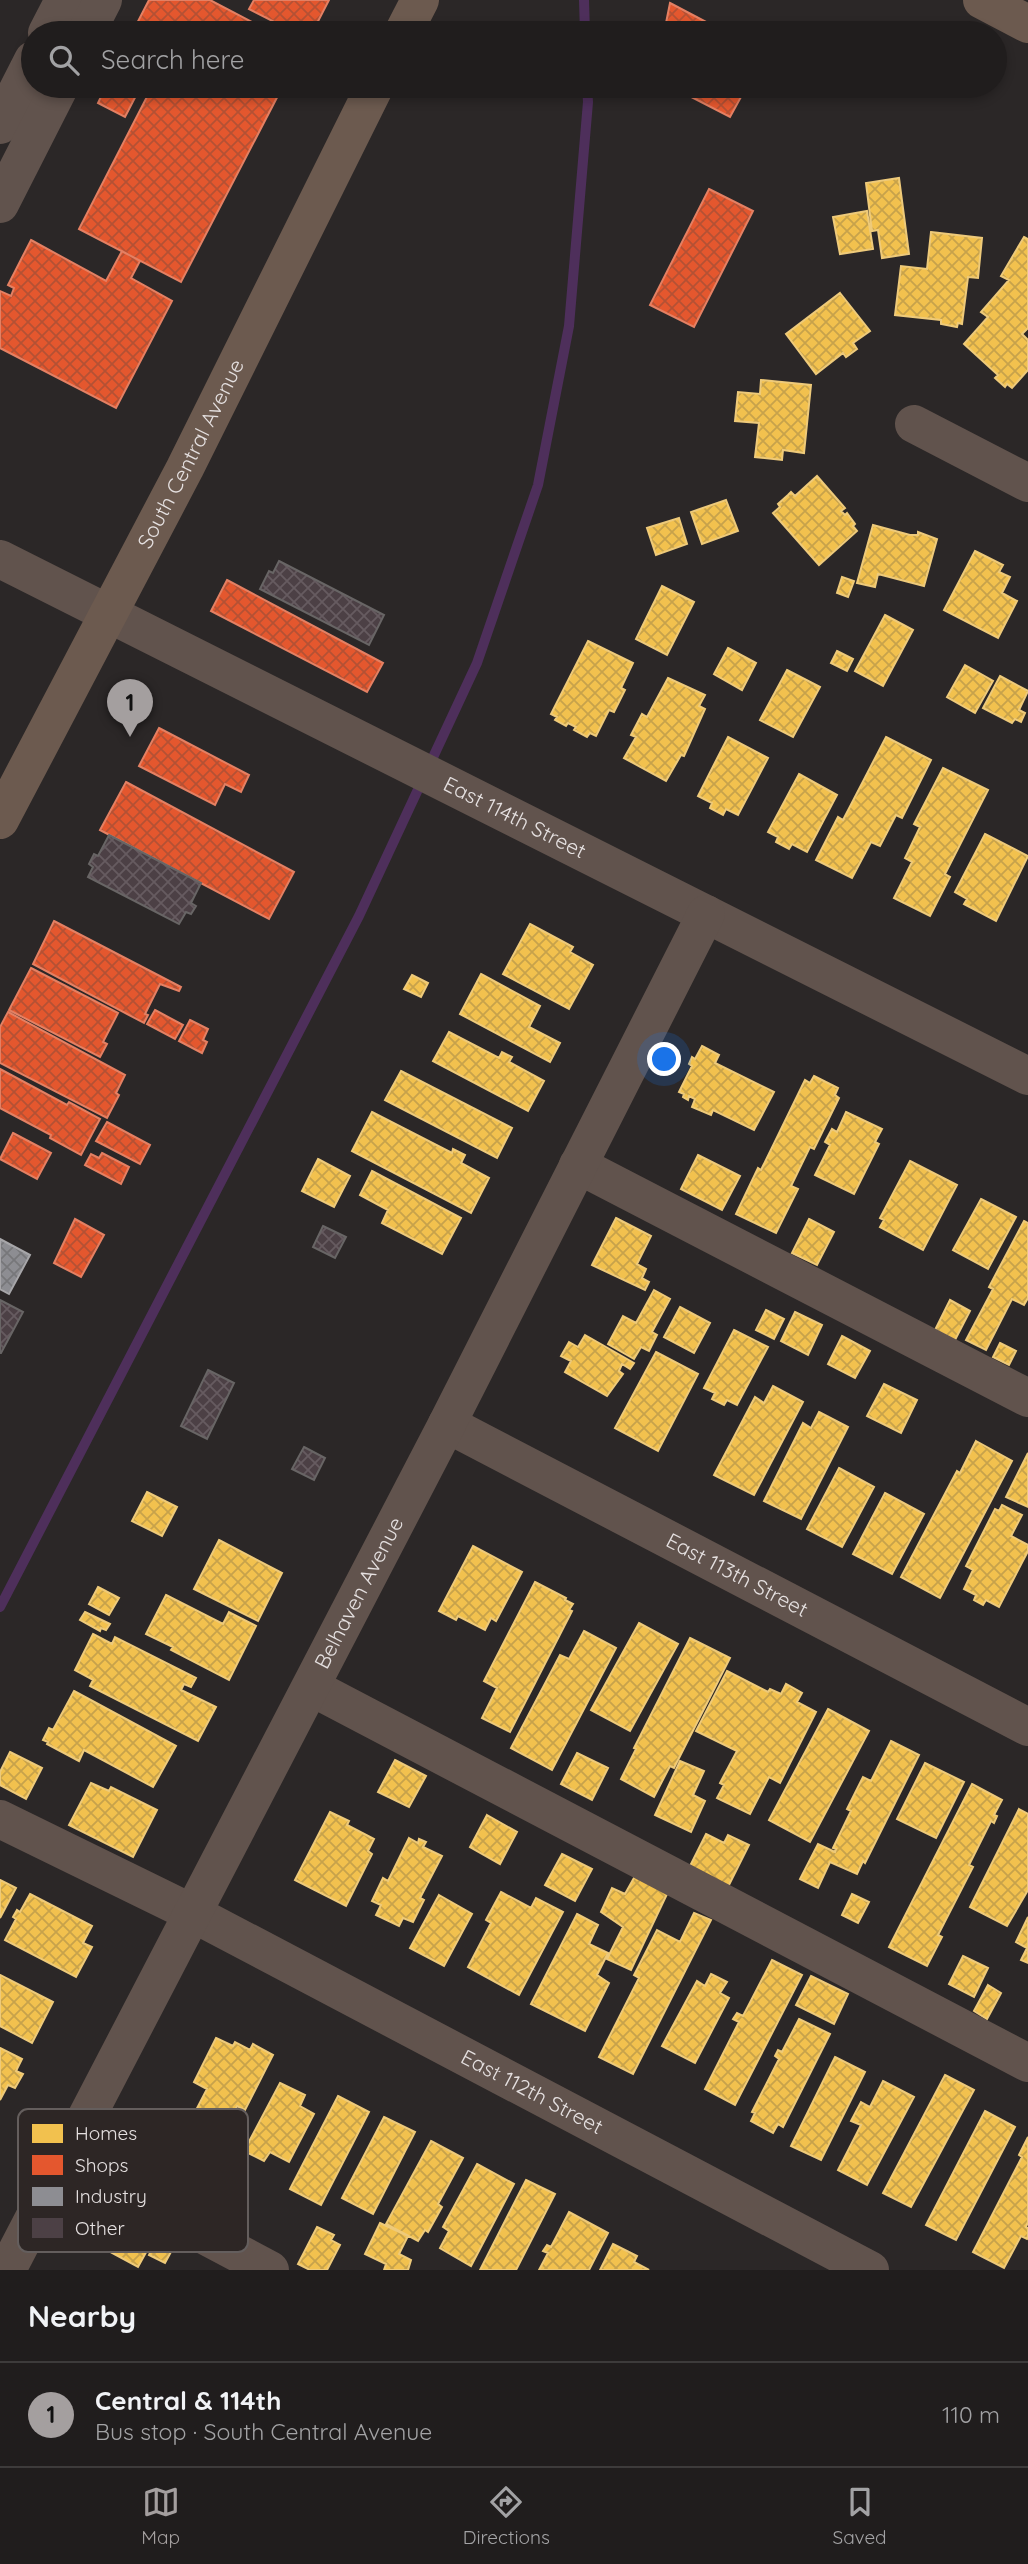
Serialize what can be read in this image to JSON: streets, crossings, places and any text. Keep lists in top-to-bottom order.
{
  "streets": {
    "main road": ["South Central Avenue"],
    "street": [
      "East 114th Street",
      "East 113th Street",
      "Belhaven Avenue",
      "East 112th Street"
    ]
  },
  "crossings": [
    ["South Central Avenue", "East 114th Street"],
    ["East 114th Street", "Belhaven Avenue"],
    ["East 113th Street", "Belhaven Avenue"],
    ["Belhaven Avenue", "East 112th Street"]
  ],
  "legend": [
    "Homes",
    "Shops",
    "Industry",
    "Other"
  ],
  "page": {
    "search": "Search here",
    "pins": "1",
    "heading": "Nearby",
    "list": [
      {
        "mark": "1",
        "name": "Central & 114th",
        "note": "Bus stop · South Central Avenue",
        "value": "110 m"
      }
    ],
    "nav": ["Map", "Directions", "Saved"]
  }
}
